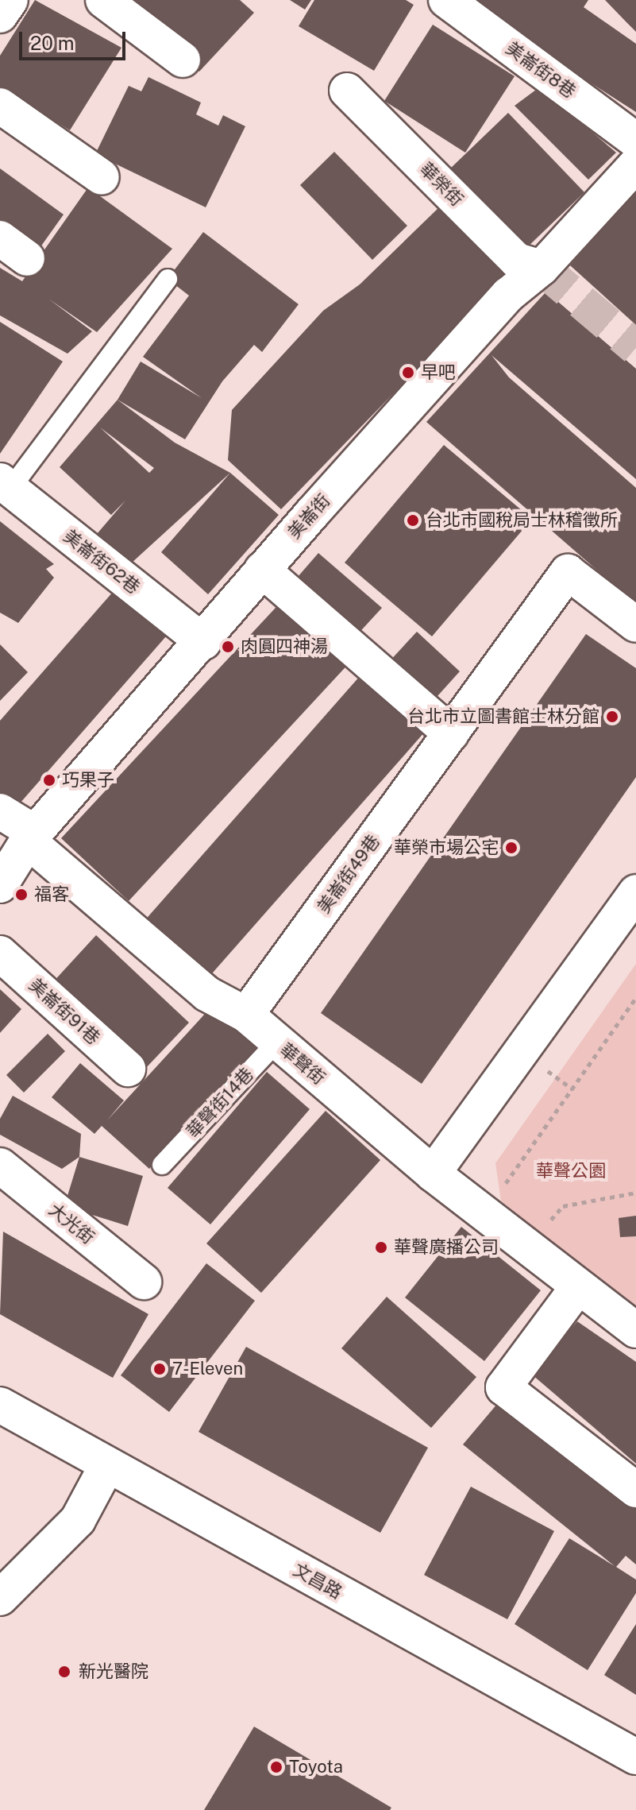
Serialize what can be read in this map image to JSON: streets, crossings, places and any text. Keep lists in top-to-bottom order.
{
  "streets": {
    "street": [
      "美崙街8巷",
      "華榮街",
      "美崙街",
      "美崙街62巷",
      "美崙街49巷",
      "美崙街91巷",
      "華聲街",
      "大光街",
      "文昌路"
    ],
    "lane": ["華聲街14巷"]
  },
  "crossings": [
    ["華榮街", "美崙街"],
    ["美崙街", "美崙街62巷"],
    ["美崙街", "華聲街"],
    ["美崙街49巷", "華聲街"],
    ["華聲街", "華聲街14巷"]
  ],
  "parks": ["華聲公園"],
  "places": [
    "早吧",
    "台北市國稅局士林稽徵所",
    "肉圓四神湯",
    "台北市立圖書館士林分館",
    "巧果子",
    "華榮市場公宅",
    "福客",
    "華聲廣播公司",
    "7-Eleven",
    "新光醫院",
    "Toyota"
  ],
  "scale_bar": "20 m"
}
